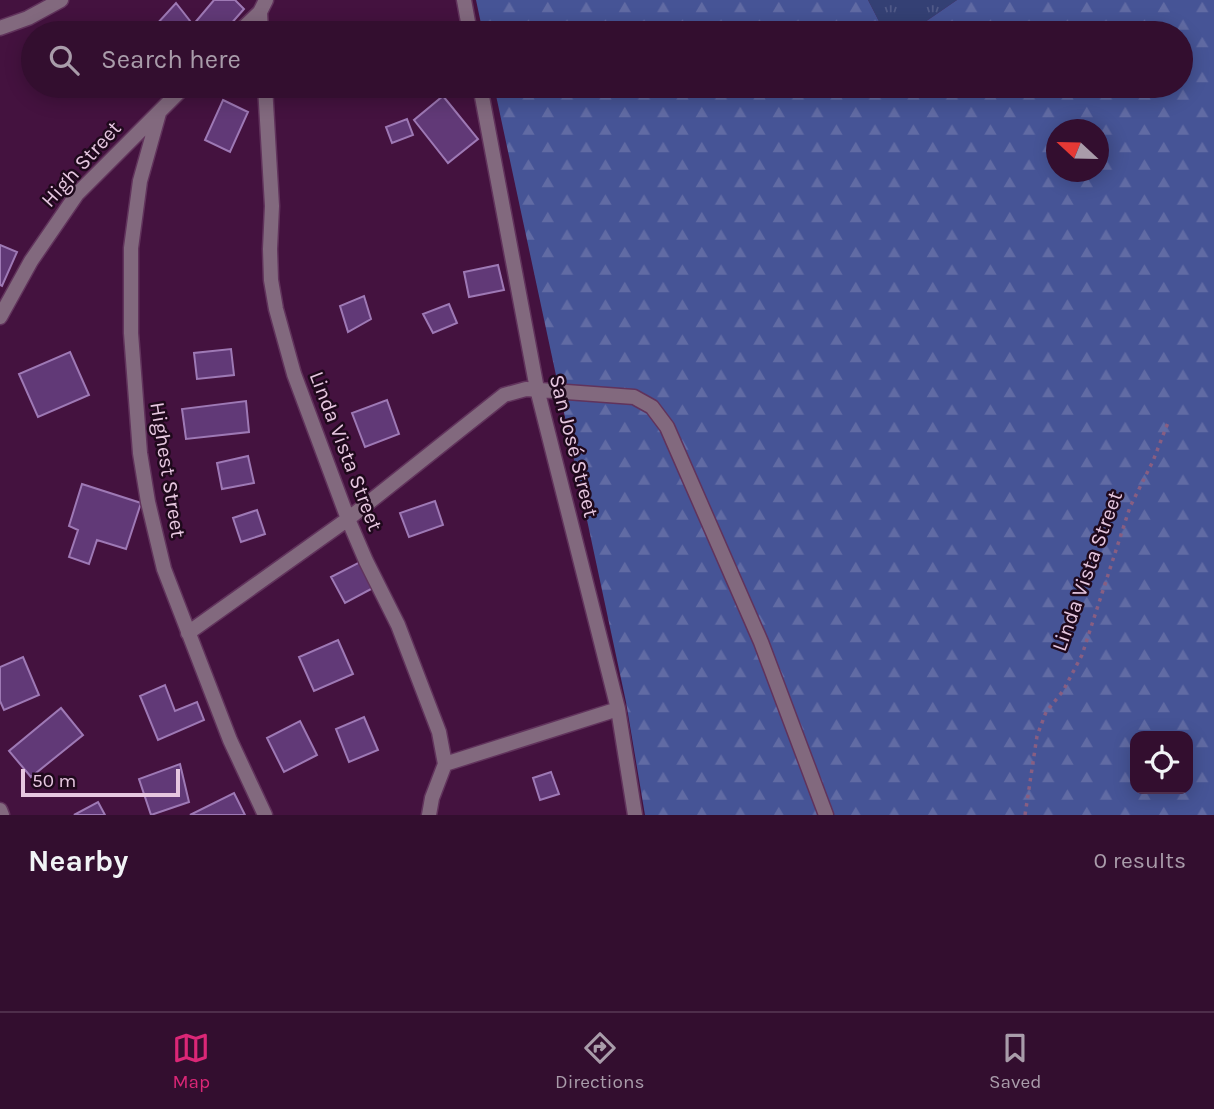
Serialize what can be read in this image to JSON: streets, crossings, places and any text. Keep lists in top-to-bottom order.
{
  "streets": {
    "street": [
      "High Street",
      "San José Street",
      "Linda Vista Street",
      "Highest Street"
    ]
  },
  "crossings": [
    ["High Street", "Highest Street"]
  ],
  "scale_bar": "50 m",
  "north": "left",
  "page": {
    "search": "Search here",
    "scale": "50 m",
    "heading": ["Nearby", "0 results"],
    "nav": ["Map", "Directions", "Saved"]
  }
}
